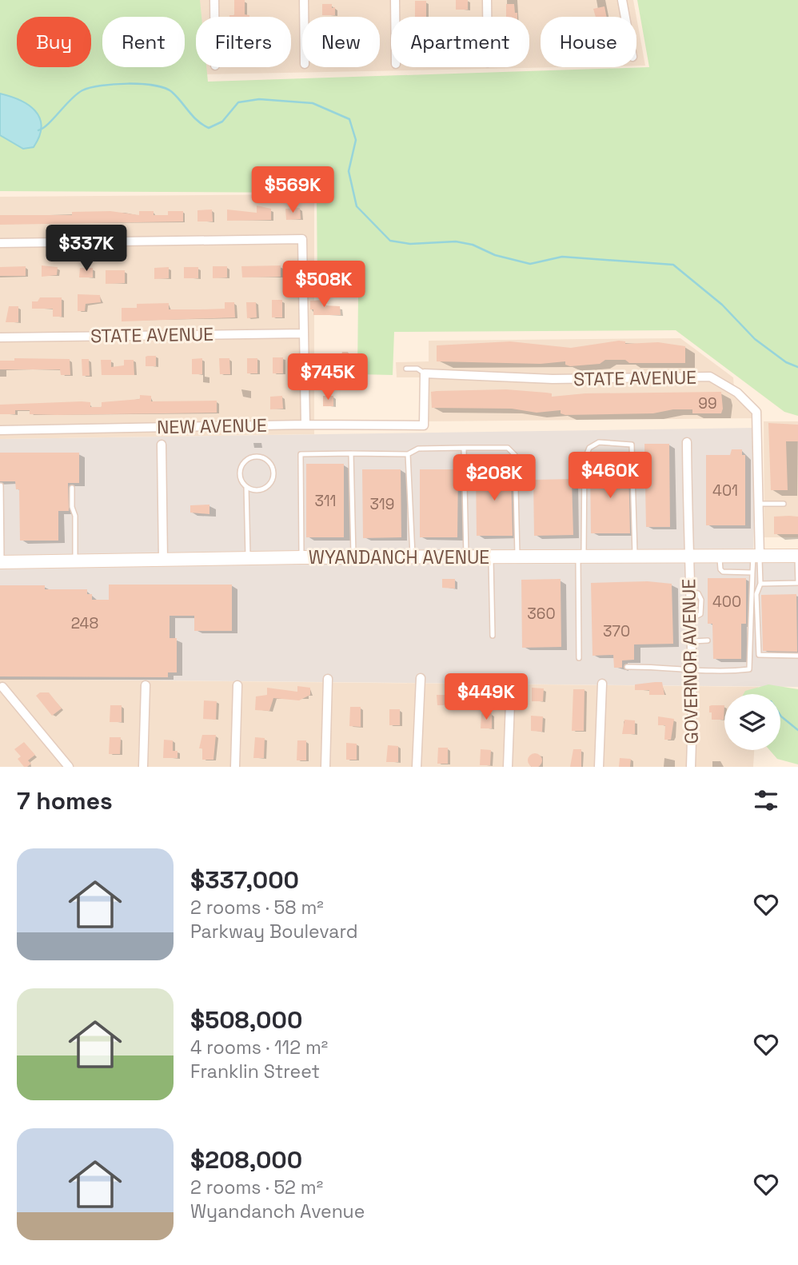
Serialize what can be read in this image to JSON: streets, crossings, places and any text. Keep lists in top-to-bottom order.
{
  "streets": {
    "street": [
      "STATE AVENUE",
      "NEW AVENUE",
      "WYANDANCH AVENUE",
      "GOVERNOR AVENUE"
    ]
  },
  "crossings": [
    ["STATE AVENUE", "NEW AVENUE"],
    ["STATE AVENUE", "WYANDANCH AVENUE"],
    ["WYANDANCH AVENUE", "GOVERNOR AVENUE"]
  ],
  "house_numbers": [
    "99",
    "401",
    "311",
    "319",
    "400",
    "360",
    "248",
    "370"
  ],
  "page": {
    "chip": [
      "Buy",
      "Rent",
      "Filters",
      "New",
      "Apartment",
      "House"
    ],
    "price": [
      "$569K",
      "$337K",
      "$508K",
      "$745K",
      "$460K",
      "$208K",
      "$449K"
    ],
    "heading": "7 homes",
    "list": [
      {
        "name": "$337,000",
        "note": "2 rooms · 58 m² · Parkway Boulevard"
      },
      {
        "name": "$508,000",
        "note": "4 rooms · 112 m² · Franklin Street"
      },
      {
        "name": "$208,000",
        "note": "2 rooms · 52 m² · Wyandanch Avenue"
      }
    ]
  }
}
